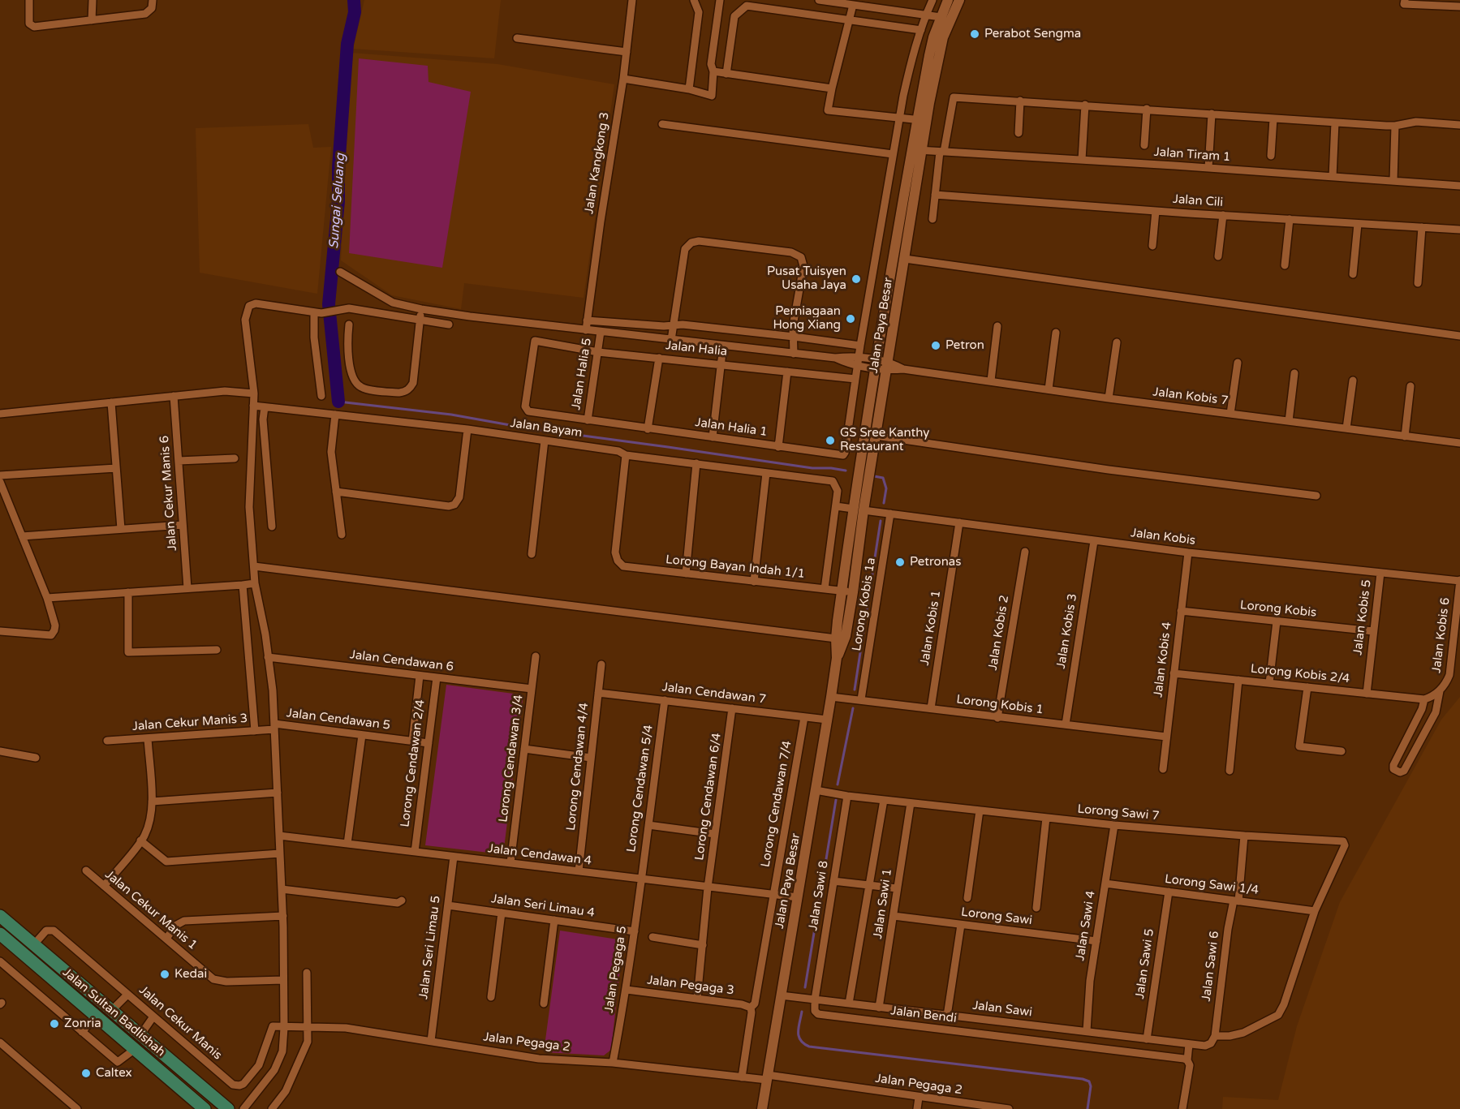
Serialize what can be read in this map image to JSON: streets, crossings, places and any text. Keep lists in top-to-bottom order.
{
  "streets": {
    "main road": ["Jalan Sultan Badlishah"],
    "street": [
      "Jalan Tiram 1",
      "Jalan Kangkong 3",
      "Jalan Cili",
      "Jalan Paya Besar",
      "Jalan Halia",
      "Jalan Halia 5",
      "Jalan Kobis 7",
      "Jalan Halia 1",
      "Jalan Bayam",
      "Jalan Cekur Manis 6",
      "Jalan Kobis",
      "Lorong Bayan Indah 1/1",
      "Lorong Kobis 1a",
      "Lorong Kobis",
      "Jalan Kobis 5",
      "Jalan Kobis 1",
      "Jalan Kobis 3",
      "Jalan Kobis 2",
      "Jalan Kobis 6",
      "Jalan Kobis 4",
      "Jalan Cendawan 6",
      "Lorong Kobis 2/4",
      "Jalan Cendawan 7",
      "Lorong Kobis 1",
      "Jalan Cendawan 5",
      "Jalan Cekur Manis 3",
      "Lorong Cendawan 3/4",
      "Lorong Cendawan 2/4",
      "Lorong Cendawan 4/4",
      "Lorong Cendawan 5/4",
      "Lorong Cendawan 6/4",
      "Lorong Cendawan 7/4",
      "Lorong Sawi 7",
      "Jalan Cendawan 4",
      "Lorong Sawi 1/4",
      "Jalan Sawi 8",
      "Jalan Sawi 1",
      "Jalan Seri Limau 4",
      "Jalan Cekur Manis 1",
      "Lorong Sawi",
      "Jalan Sawi 4",
      "Jalan Seri Limau 5",
      "Jalan Sawi 5",
      "Jalan Sawi 6",
      "Jalan Pegaga 5",
      "Jalan Pegaga 3",
      "Jalan Sawi",
      "Jalan Bendi",
      "Jalan Cekur Manis",
      "Jalan Pegaga 2"
    ]
  },
  "crossings": [
    ["Jalan Tiram 1", "Jalan Paya Besar"],
    ["Jalan Paya Besar", "Jalan Kobis 7"],
    ["Jalan Paya Besar", "Jalan Kobis"],
    ["Jalan Paya Besar", "Lorong Bayan Indah 1/1"],
    ["Jalan Paya Besar", "Jalan Cendawan 7"],
    ["Jalan Paya Besar", "Lorong Kobis 1"],
    ["Jalan Paya Besar", "Lorong Sawi 7"],
    ["Jalan Paya Besar", "Jalan Cendawan 4"],
    ["Jalan Paya Besar", "Jalan Sawi"],
    ["Jalan Paya Besar", "Jalan Pegaga 2"],
    ["Jalan Halia", "Jalan Halia 5"],
    ["Jalan Halia", "Jalan Halia 1"],
    ["Jalan Halia 5", "Jalan Halia 1"],
    ["Jalan Bayam", "Jalan Kobis"],
    ["Jalan Bayam", "Lorong Bayan Indah 1/1"],
    ["Jalan Kobis", "Lorong Kobis 1a"],
    ["Jalan Kobis", "Jalan Kobis 5"],
    ["Jalan Kobis", "Jalan Kobis 1"],
    ["Jalan Kobis", "Jalan Kobis 3"],
    ["Jalan Kobis", "Jalan Kobis 6"],
    ["Jalan Kobis", "Jalan Kobis 4"],
    ["Lorong Kobis 1a", "Lorong Kobis 1"],
    ["Lorong Kobis", "Jalan Kobis 5"],
    ["Lorong Kobis", "Jalan Kobis 4"],
    ["Jalan Kobis 5", "Lorong Kobis 2/4"],
    ["Jalan Kobis 1", "Lorong Kobis 1"],
    ["Jalan Kobis 3", "Lorong Kobis 1"],
    ["Jalan Kobis 2", "Lorong Kobis 1"],
    ["Jalan Kobis 6", "Lorong Kobis 2/4"],
    ["Jalan Kobis 4", "Lorong Kobis 2/4"],
    ["Jalan Kobis 4", "Lorong Kobis 1"],
    ["Jalan Cendawan 6", "Lorong Cendawan 3/4"],
    ["Jalan Cendawan 6", "Lorong Cendawan 2/4"],
    ["Jalan Cendawan 7", "Lorong Cendawan 4/4"],
    ["Jalan Cendawan 7", "Lorong Cendawan 5/4"],
    ["Jalan Cendawan 7", "Lorong Cendawan 6/4"],
    ["Jalan Cendawan 7", "Lorong Cendawan 7/4"],
    ["Jalan Cendawan 5", "Jalan Cekur Manis 3"],
    ["Jalan Cendawan 5", "Lorong Cendawan 2/4"],
    ["Lorong Cendawan 3/4", "Jalan Cendawan 4"],
    ["Lorong Cendawan 2/4", "Jalan Cendawan 4"],
    ["Lorong Cendawan 4/4", "Jalan Cendawan 4"],
    ["Lorong Cendawan 5/4", "Jalan Cendawan 4"],
    ["Lorong Cendawan 5/4", "Jalan Pegaga 5"],
    ["Lorong Cendawan 6/4", "Jalan Cendawan 4"],
    ["Lorong Cendawan 6/4", "Jalan Pegaga 3"],
    ["Lorong Cendawan 7/4", "Jalan Cendawan 4"],
    ["Lorong Cendawan 7/4", "Jalan Pegaga 3"],
    ["Lorong Cendawan 7/4", "Jalan Pegaga 2"],
    ["Lorong Sawi 7", "Lorong Sawi 1/4"],
    ["Lorong Sawi 7", "Jalan Sawi 8"],
    ["Lorong Sawi 7", "Jalan Sawi 1"],
    ["Lorong Sawi 7", "Jalan Sawi 4"],
    ["Lorong Sawi 7", "Jalan Sawi 6"],
    ["Jalan Cendawan 4", "Jalan Seri Limau 5"],
    ["Jalan Cendawan 4", "Jalan Pegaga 5"],
    ["Lorong Sawi 1/4", "Jalan Sawi 4"],
    ["Lorong Sawi 1/4", "Jalan Sawi 5"],
    ["Lorong Sawi 1/4", "Jalan Sawi 6"],
    ["Jalan Sawi 8", "Jalan Sawi"],
    ["Jalan Sawi 8", "Jalan Bendi"],
    ["Jalan Sawi 1", "Lorong Sawi"],
    ["Jalan Sawi 1", "Jalan Sawi"],
    ["Jalan Seri Limau 4", "Jalan Seri Limau 5"],
    ["Jalan Seri Limau 4", "Jalan Pegaga 5"],
    ["Lorong Sawi", "Jalan Sawi 4"],
    ["Jalan Sawi 4", "Jalan Sawi"],
    ["Jalan Seri Limau 5", "Jalan Pegaga 2"],
    ["Jalan Sawi 5", "Jalan Sawi"],
    ["Jalan Sawi 6", "Jalan Sawi"],
    ["Jalan Pegaga 5", "Jalan Pegaga 3"],
    ["Jalan Pegaga 5", "Jalan Pegaga 2"],
    ["Jalan Sawi", "Jalan Bendi"],
    ["Jalan Sultan Badlishah", "Jalan Cekur Manis"],
    ["Jalan Cekur Manis", "Jalan Pegaga 2"]
  ],
  "water": ["Sungai Seluang"],
  "places": [
    "Perabot Sengma",
    "Pusat Tuisyen Usaha Jaya",
    "Perniagaan Hong Xiang",
    "Petron",
    "GS Sree Kanthy Restaurant",
    "Petronas",
    "Kedai",
    "Zonria",
    "Caltex"
  ]
}
